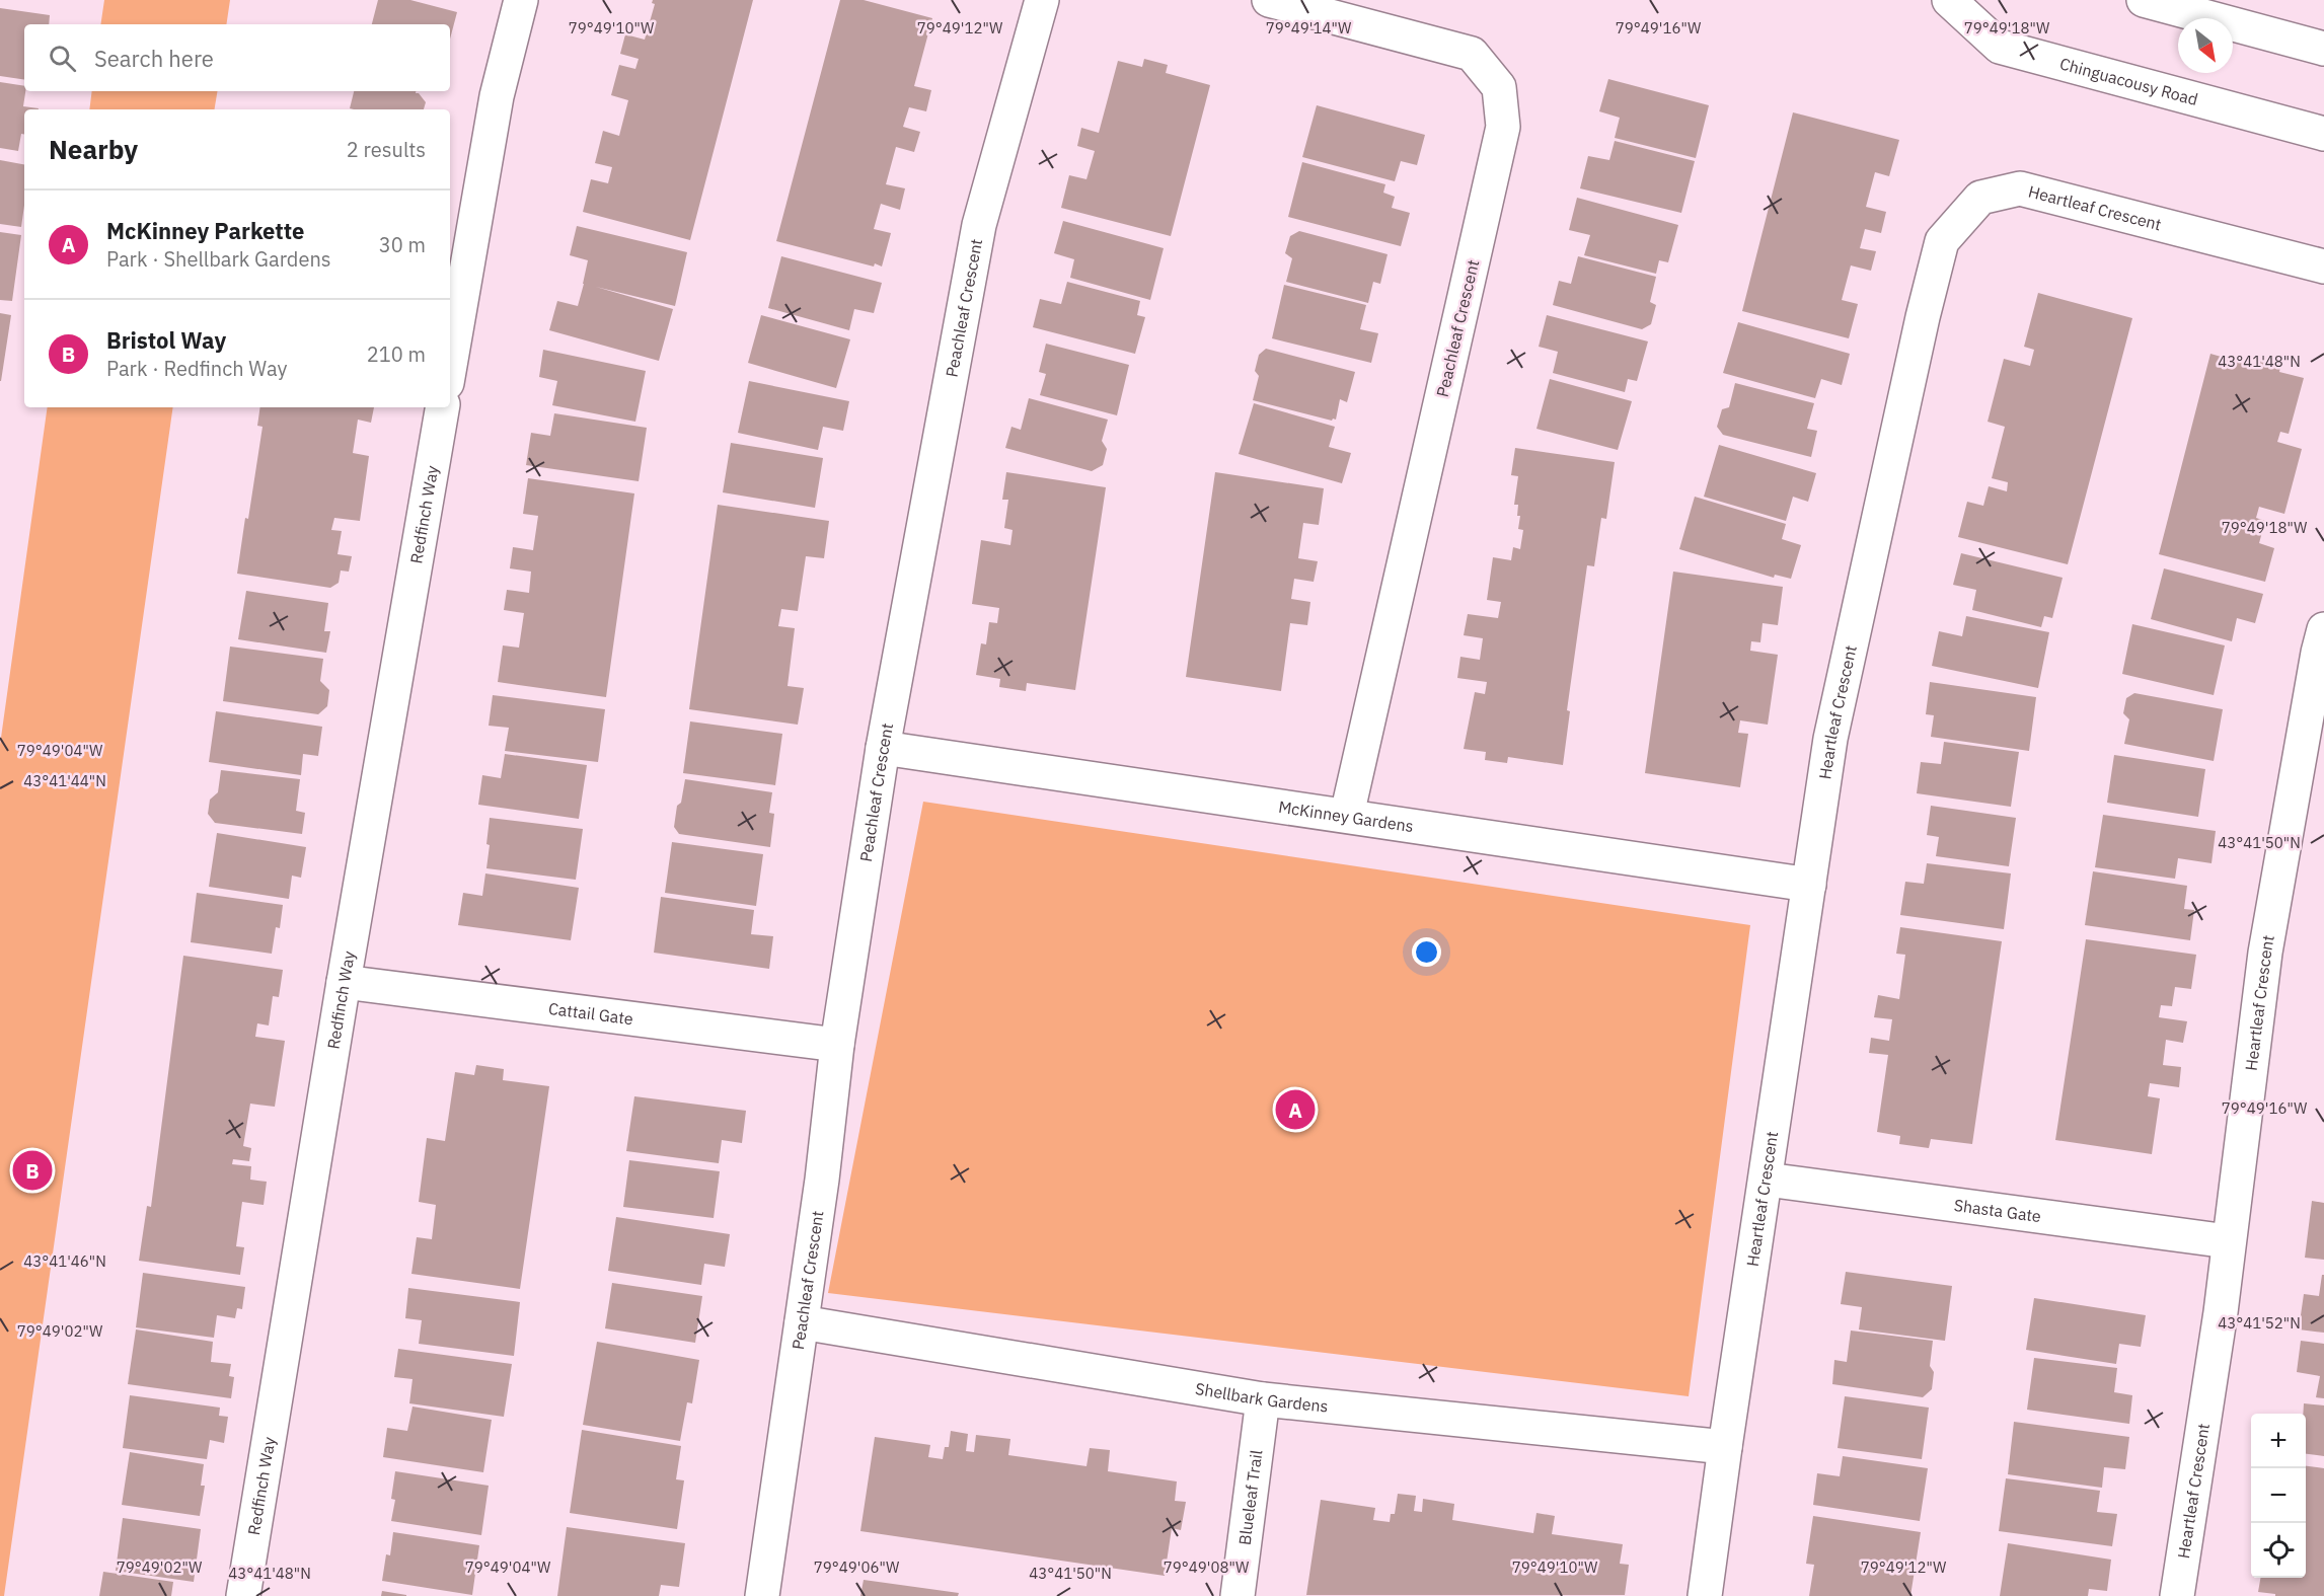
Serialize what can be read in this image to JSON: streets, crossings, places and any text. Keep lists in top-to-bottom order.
{
  "streets": {
    "street": [
      "Chinguacousy Road",
      "Heartleaf Crescent",
      "Peachleaf Crescent",
      "Redfinch Way",
      "McKinney Gardens",
      "Cattail Gate",
      "Shasta Gate",
      "Shellbark Gardens",
      "Blueleaf Trail"
    ]
  },
  "crossings": [
    ["Heartleaf Crescent", "McKinney Gardens"],
    ["Heartleaf Crescent", "Shasta Gate"],
    ["Heartleaf Crescent", "Shellbark Gardens"],
    ["Peachleaf Crescent", "McKinney Gardens"],
    ["Peachleaf Crescent", "Cattail Gate"],
    ["Peachleaf Crescent", "Shellbark Gardens"],
    ["Redfinch Way", "Cattail Gate"],
    ["Shellbark Gardens", "Blueleaf Trail"]
  ],
  "north": "bottom right",
  "page": {
    "search": "Search here",
    "heading": ["Nearby", "2 results"],
    "list": [
      {
        "mark": "A",
        "name": "McKinney Parkette",
        "note": "Park · Shellbark Gardens",
        "value": "30 m"
      },
      {
        "mark": "B",
        "name": "Bristol Way",
        "note": "Park · Redfinch Way",
        "value": "210 m"
      }
    ],
    "pins": ["A", "B"],
    "map_buttons": ["+", "−"]
  },
  "coordinates": [
    "79°49'10\"W",
    "79°49'12\"W",
    "79°49'14\"W",
    "79°49'16\"W",
    "79°49'18\"W",
    "43°41'48\"N",
    "79°49'04\"W",
    "43°41'44\"N",
    "43°41'50\"N",
    "43°41'46\"N",
    "43°41'52\"N",
    "79°49'02\"W",
    "79°49'06\"W",
    "79°49'08\"W"
  ]
}
